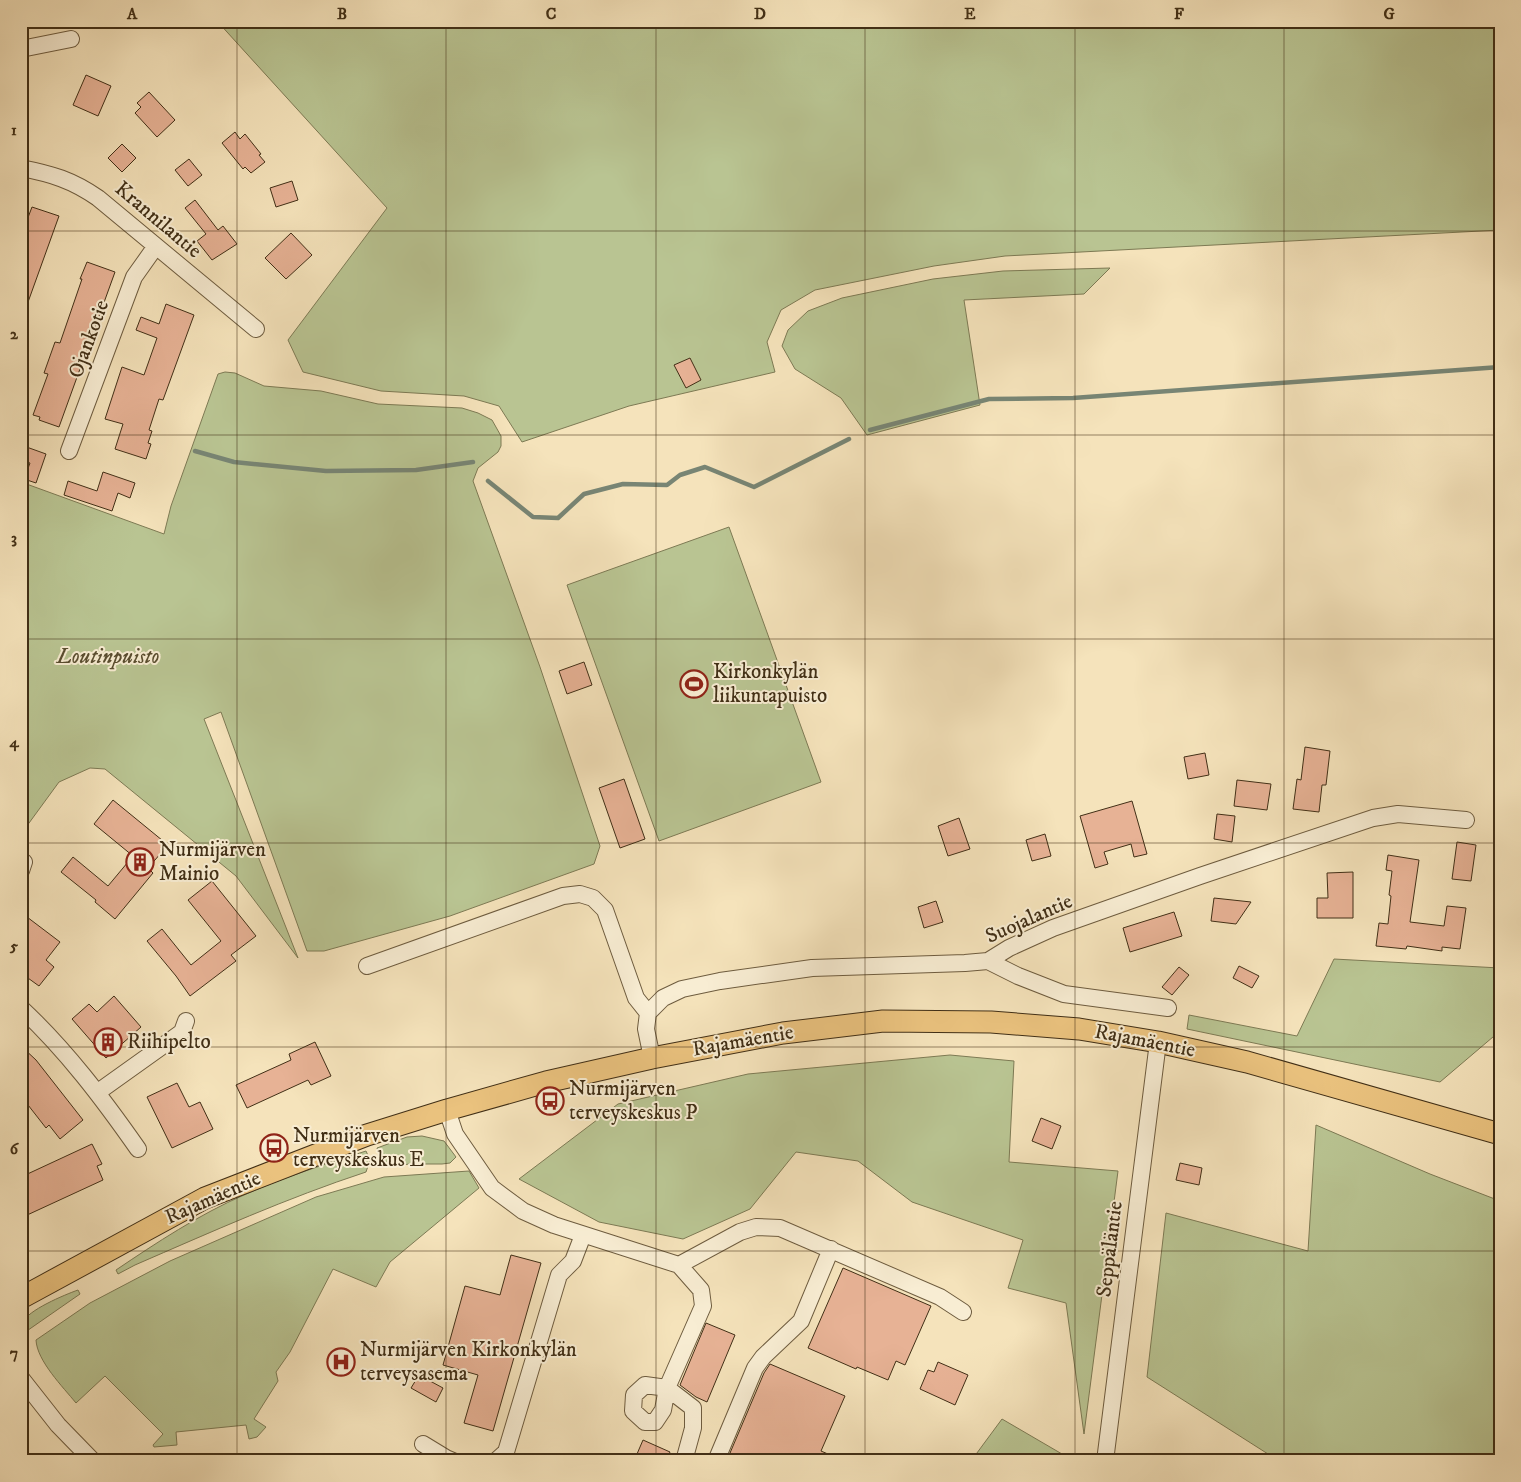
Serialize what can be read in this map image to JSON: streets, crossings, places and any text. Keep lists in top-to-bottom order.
{
  "streets": {
    "main road": ["Rajamäentie"],
    "street": [
      "Krannilantie",
      "Ojankotie",
      "Suojalantie",
      "Seppäläntie"
    ]
  },
  "crossings": [
    ["Krannilantie", "Ojankotie"],
    ["Rajamäentie", "Seppäläntie"]
  ],
  "parks": ["Loutinpuisto"],
  "places": {
    "sports": ["Kirkonkylän liikuntapuisto"],
    "building": ["Nurmijärven Mainio", "Riihipelto"],
    "bus stop": ["Nurmijärven terveyskeskus P", "Nurmijärven terveyskeskus E"],
    "hospital": ["Nurmijärven Kirkonkylän terveysasema"]
  },
  "grid": {
    "columns": [
      "A",
      "B",
      "C",
      "D",
      "E",
      "F",
      "G"
    ],
    "rows": [
      "1",
      "2",
      "3",
      "4",
      "5",
      "6",
      "7"
    ]
  }
}
